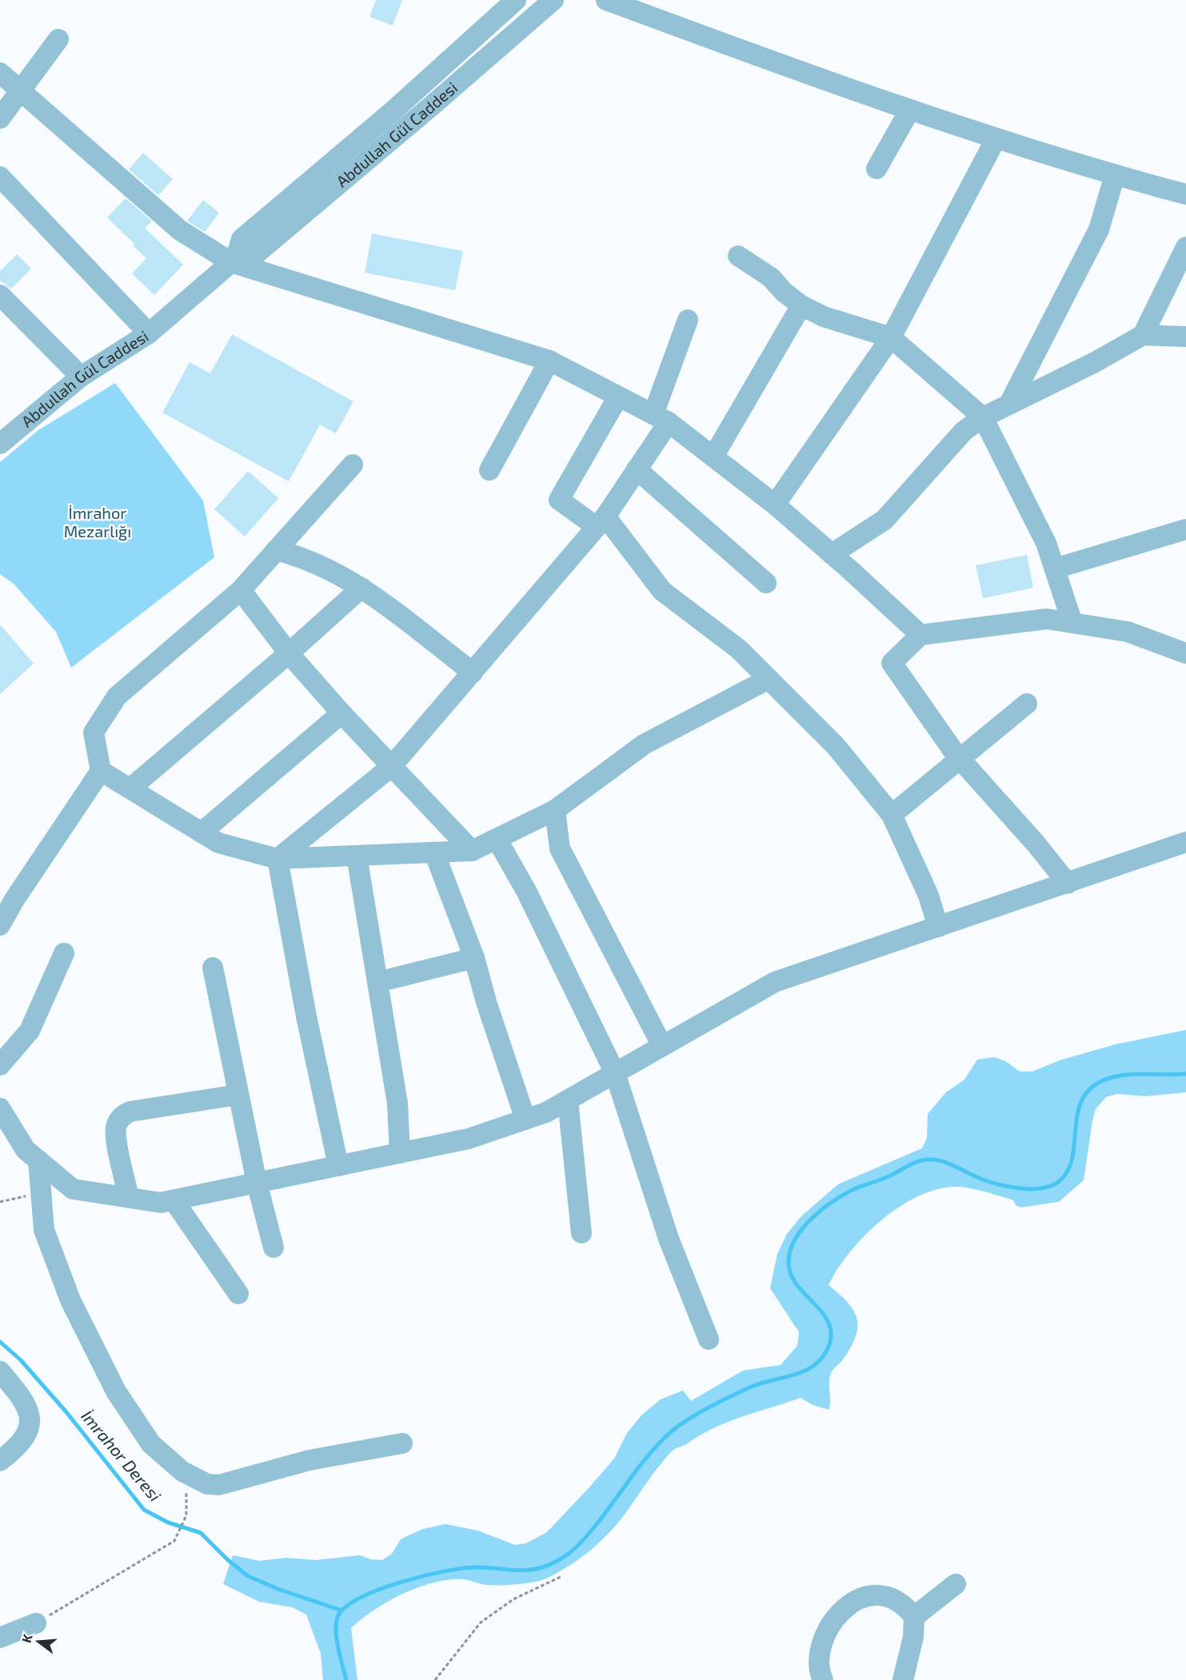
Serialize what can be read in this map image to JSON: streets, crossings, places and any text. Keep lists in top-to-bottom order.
{
  "streets": {
    "street": ["Abdullah Gül Caddesi"]
  },
  "water": ["İmrahor Deresi"],
  "parks": ["İmrahor Mezarlığı"],
  "north": "left"
}
